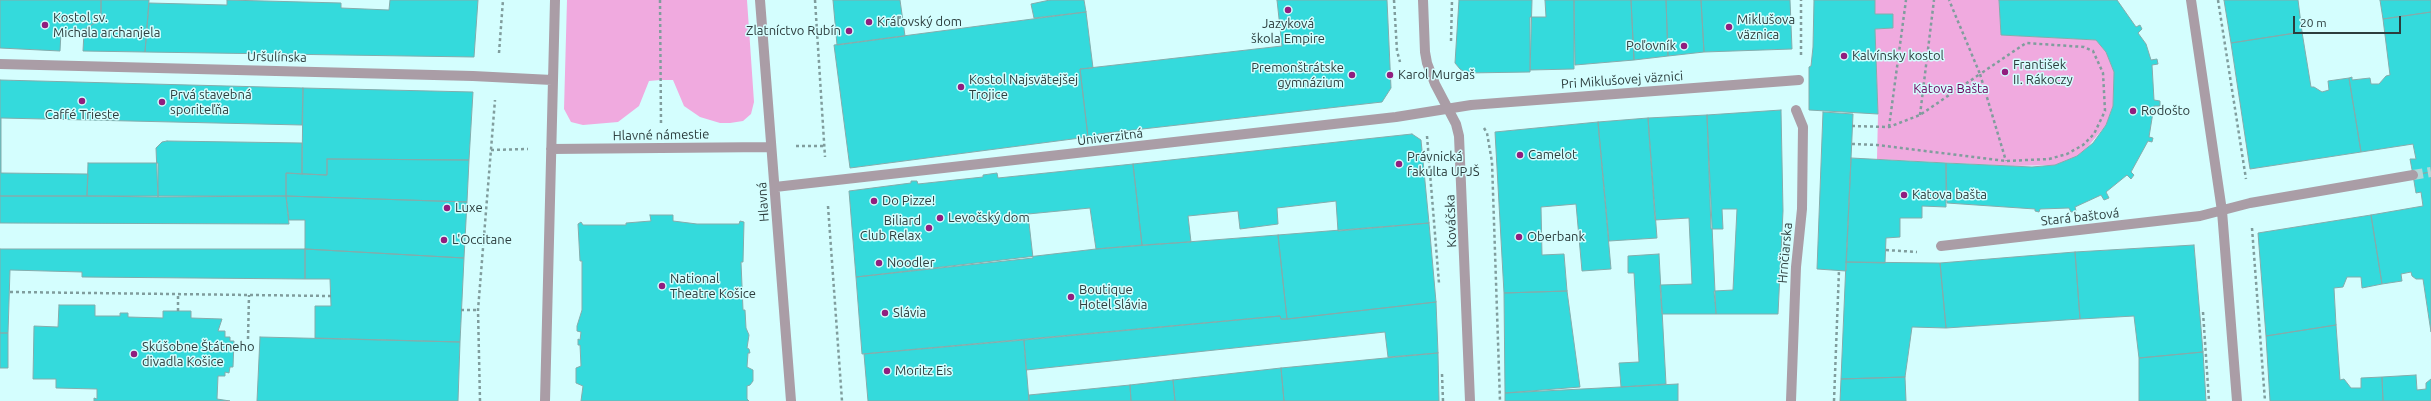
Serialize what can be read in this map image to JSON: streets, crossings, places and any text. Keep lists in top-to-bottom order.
{
  "streets": {
    "street": [
      "Uršulínska",
      "Pri Miklušovej väznici",
      "Hlavné námestie",
      "Univerzitná",
      "Hlavná",
      "Stará baštová",
      "Kováčska",
      "Hrnčiarska"
    ]
  },
  "crossings": [
    ["Pri Miklušovej väznici", "Univerzitná"],
    ["Pri Miklušovej väznici", "Kováčska"],
    ["Hlavné námestie", "Hlavná"],
    ["Univerzitná", "Hlavná"],
    ["Univerzitná", "Kováčska"]
  ],
  "parks": ["Katova Bašta"],
  "places": [
    "Jazyková škola Empire",
    "Kráľovský dom",
    "Kostol sv. Michala archanjela",
    "Miklušova väznica",
    "Zlatníctvo Rubín",
    "Poľovník",
    "Kalvínsky kostol",
    "František II. Rákoczy",
    "Premonštrátske gymnázium",
    "Karol Murgaš",
    "Kostol Najsvätejšej Trojice",
    "Caffé Trieste",
    "Prvá stavebná sporiteľňa",
    "Rodošto",
    "Camelot",
    "Právnická fakulta UPJŠ",
    "Katova bašta",
    "Do Pizze!",
    "Luxe",
    "Levočský dom",
    "Biliard Club Relax",
    "Oberbank",
    "L'Occitane",
    "Noodler",
    "National Theatre Košice",
    "Boutique Hotel Slávia",
    "Slávia",
    "Skúšobne Štátneho divadla Košice",
    "Moritz Eis"
  ],
  "scale_bar": "20 m"
}
